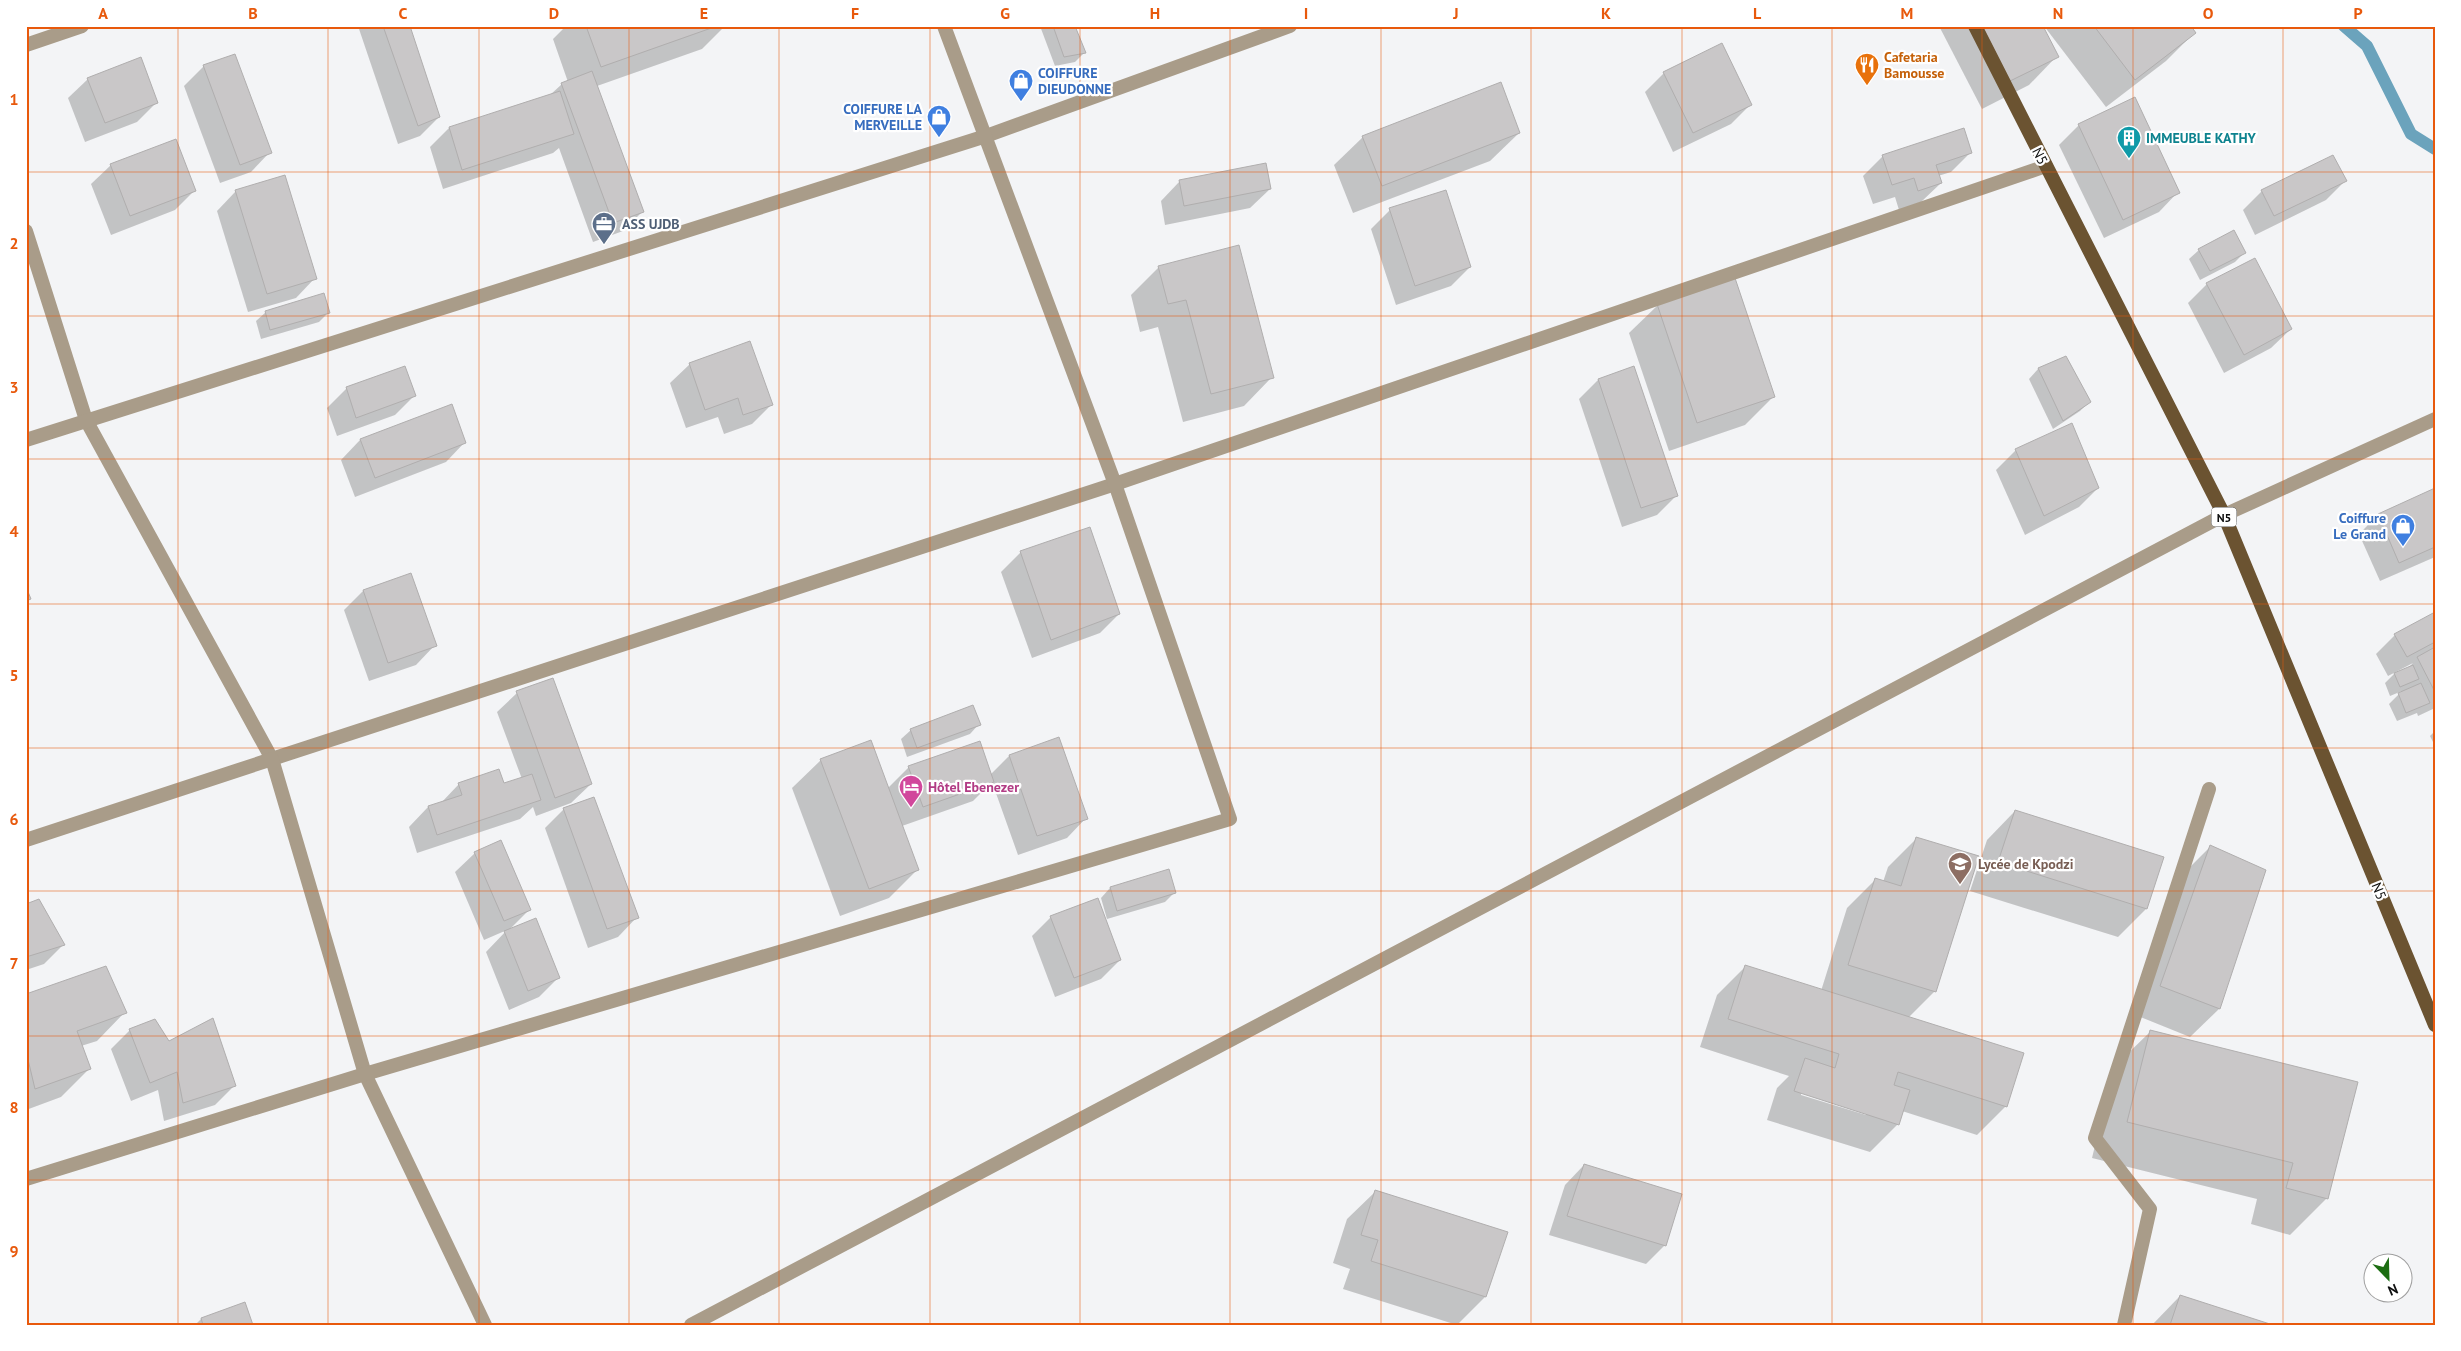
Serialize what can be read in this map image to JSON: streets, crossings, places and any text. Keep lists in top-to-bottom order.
{
  "streets": {
    "main road": ["N5"]
  },
  "places": {
    "restaurant": ["Cafetaria Bamousse"],
    "shop": ["COIFFURE DIEUDONNE", "COIFFURE LA MERVEILLE", "Coiffure Le Grand"],
    "building": ["IMMEUBLE KATHY"],
    "office": ["ASS UJDB"],
    "hotel": ["Hôtel Ebenezer"],
    "school or university": ["Lycée de Kpodzi"]
  },
  "north": "bottom right",
  "grid": {
    "columns": [
      "A",
      "B",
      "C",
      "D",
      "E",
      "F",
      "G",
      "H",
      "I",
      "J",
      "K",
      "L",
      "M",
      "N",
      "O",
      "P"
    ],
    "rows": [
      "1",
      "2",
      "3",
      "4",
      "5",
      "6",
      "7",
      "8",
      "9"
    ]
  }
}
